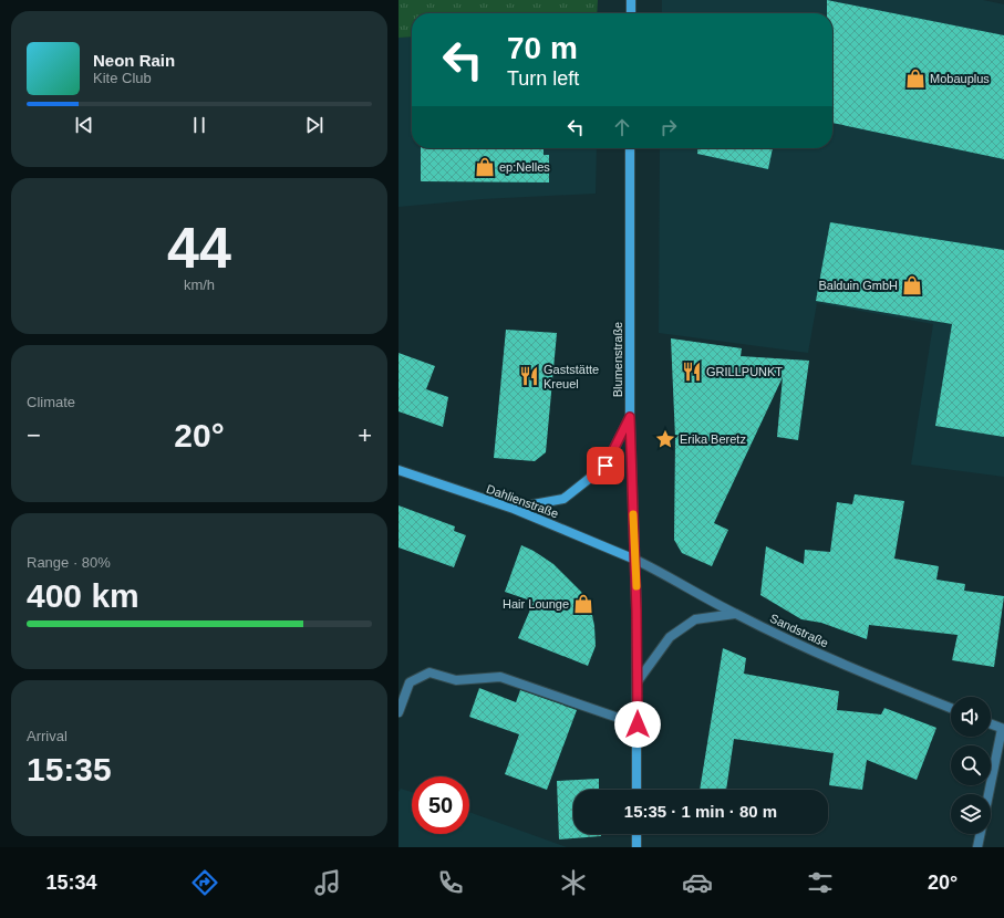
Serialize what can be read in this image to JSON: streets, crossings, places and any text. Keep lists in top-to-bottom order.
{
  "streets": {
    "main road": ["Blumenstraße", "Dahlienstraße"],
    "street": ["Sandstraße"]
  },
  "crossings": [
    ["Blumenstraße", "Dahlienstraße"],
    ["Blumenstraße", "Sandstraße"],
    ["Dahlienstraße", "Sandstraße"]
  ],
  "places": {
    "shop": [
      "Mobauplus",
      "ep:Nelles",
      "Balduin GmbH",
      "Hair Lounge"
    ],
    "restaurant": ["GRILLPUNKT", "Gaststätte Kreuel"],
    "place": ["Erika Beretz"]
  },
  "page": {
    "turn": ["70 m", "Turn left"],
    "song": ["Neon Rain", "Kite Club"],
    "tile": [
      ["44", "km/h"],
      "Climate",
      ["Range · 80%", "400 km"],
      ["Arrival", "15:35"]
    ],
    "heat": ["−", "20°", "+"],
    "limit": "50",
    "trip": "15:35 · 1 min · 80 m",
    "tabs": ["15:34", "20°"]
  }
}
